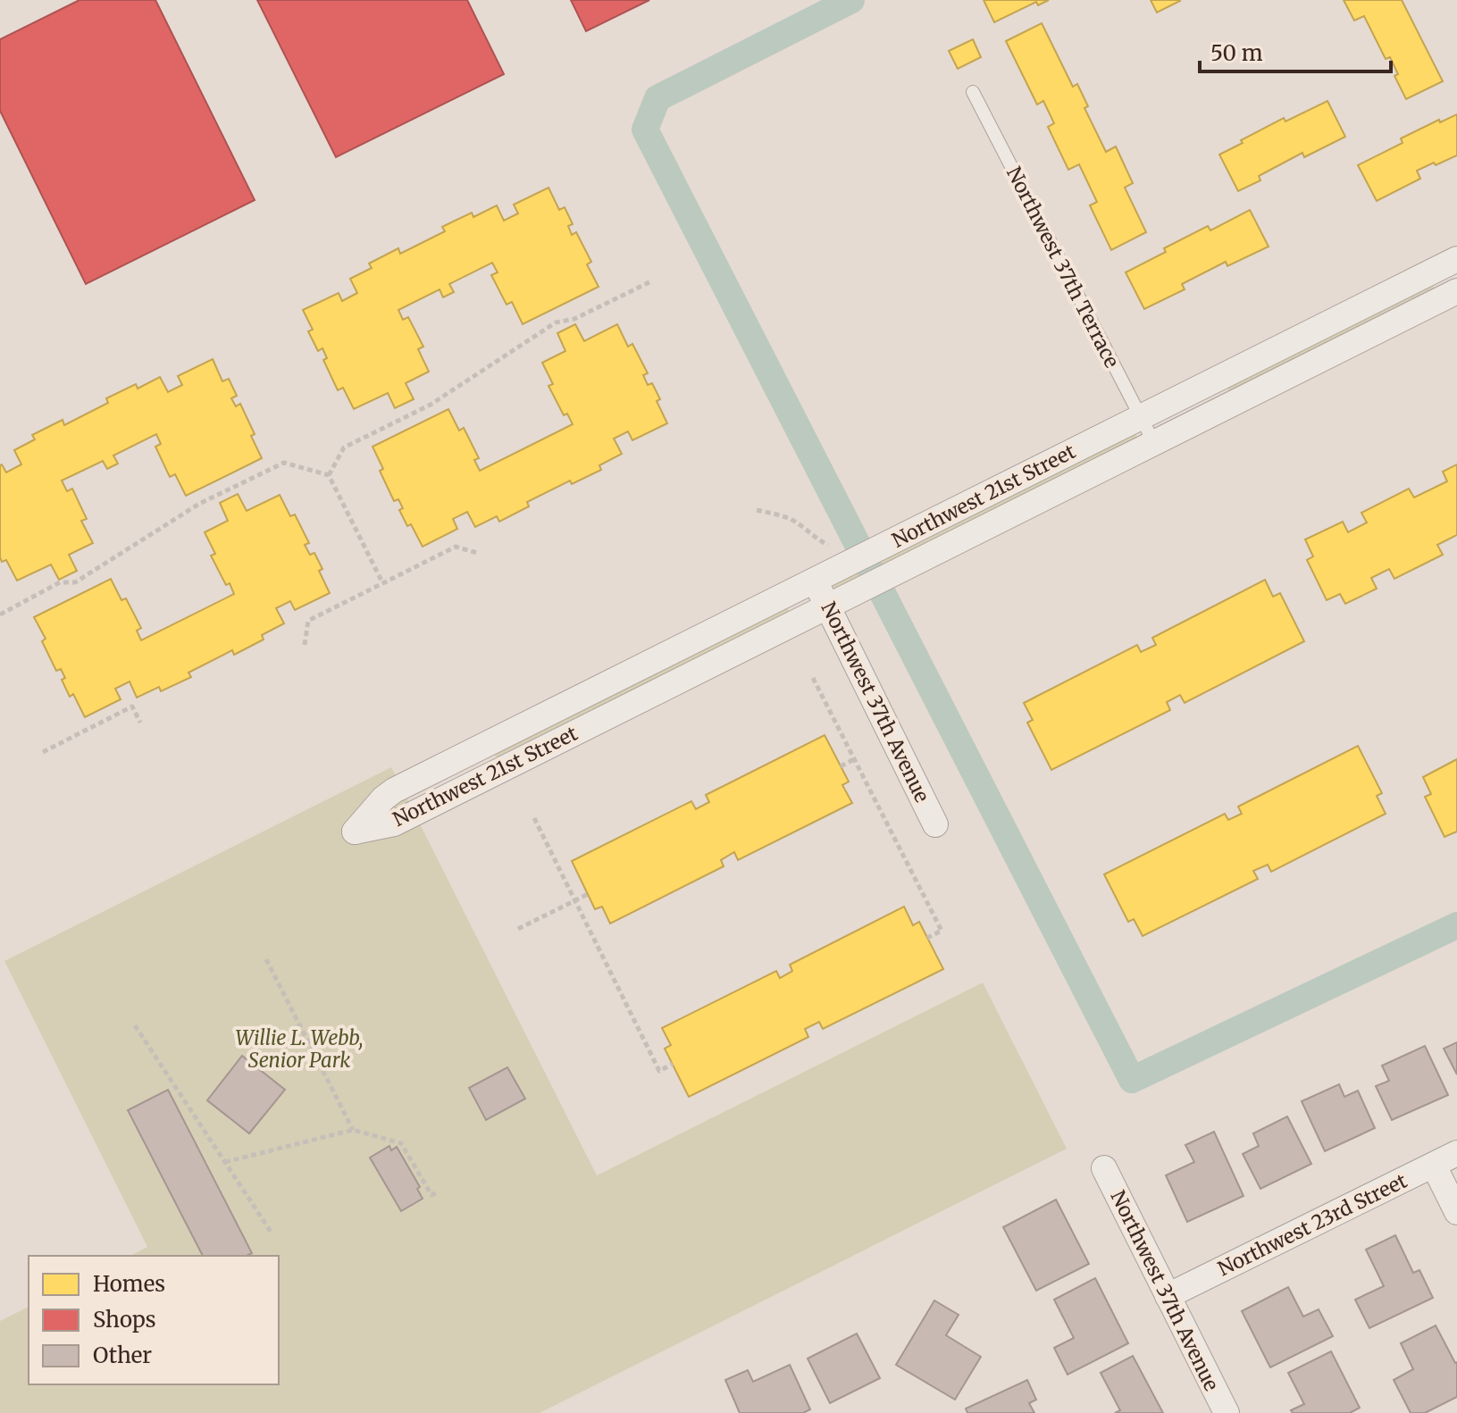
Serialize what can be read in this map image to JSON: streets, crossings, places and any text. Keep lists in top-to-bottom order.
{
  "streets": {
    "street": ["Northwest 21st Street", "Northwest 37th Avenue", "Northwest 23rd Street"],
    "lane": ["Northwest 37th Terrace"]
  },
  "crossings": [
    ["Northwest 37th Terrace", "Northwest 21st Street"],
    ["Northwest 21st Street", "Northwest 37th Avenue"],
    ["Northwest 37th Avenue", "Northwest 23rd Street"]
  ],
  "parks": ["Willie L. Webb, Senior Park"],
  "legend": ["Homes", "Shops", "Other"],
  "scale_bar": "50 m"
}
